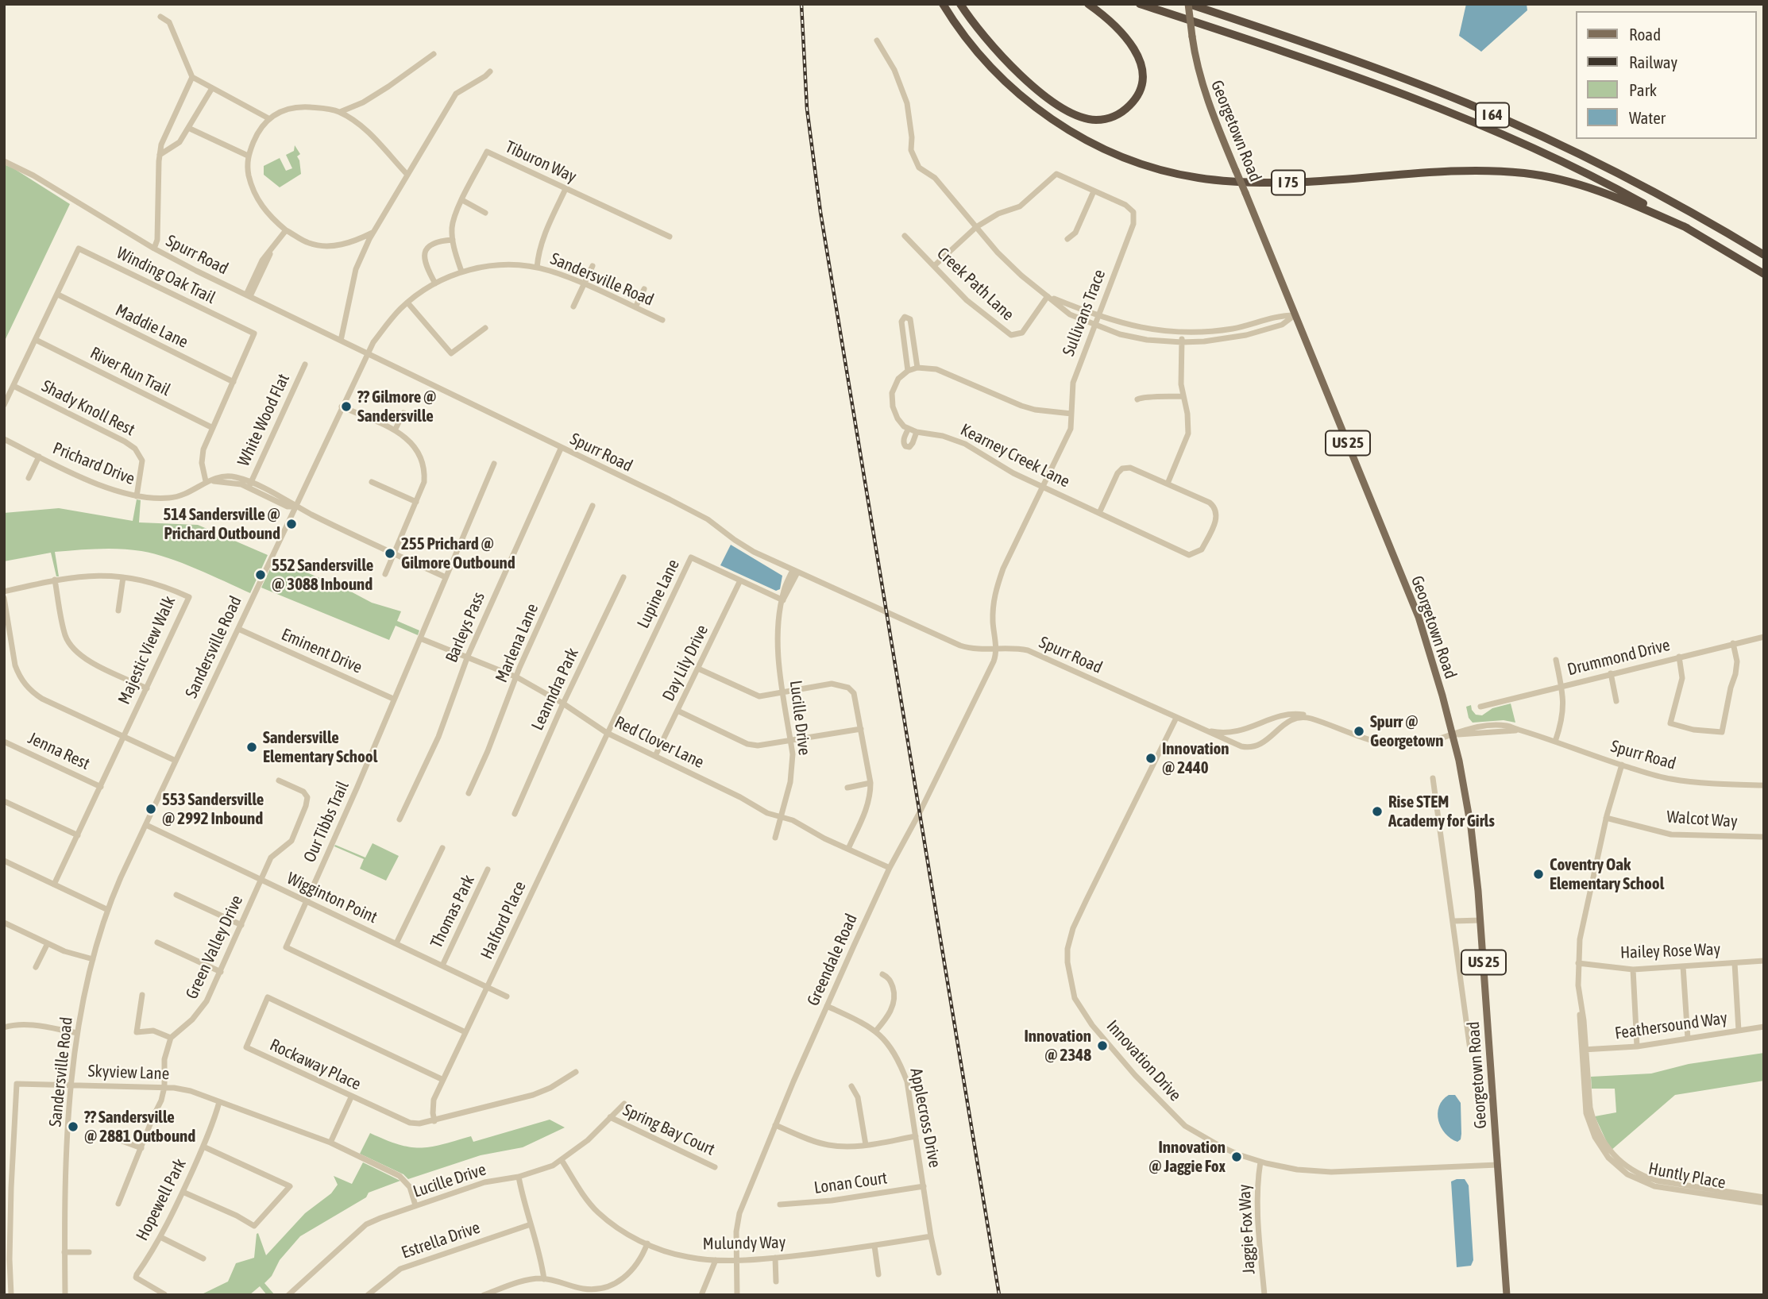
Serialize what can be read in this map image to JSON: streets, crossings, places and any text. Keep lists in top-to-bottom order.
{
  "streets": {
    "highway": ["I 64", "I 75"],
    "main road": ["Georgetown Road", "US 25"],
    "street": [
      "Tiburon Way",
      "Spurr Road",
      "Winding Oak Trail",
      "Sandersville Road",
      "Creek Path Lane",
      "Sullivans Trace",
      "Maddie Lane",
      "River Run Trail",
      "Shady Knoll Rest",
      "White Wood Flat",
      "Kearney Creek Lane",
      "Prichard Drive",
      "Lupine Lane",
      "Barleys Pass",
      "Marlena Lane",
      "Majestic View Walk",
      "Eminent Drive",
      "Drummond Drive",
      "Day Lily Drive",
      "Leanndra Park",
      "Lucille Drive",
      "Red Clover Lane",
      "Jenna Rest",
      "Walcot Way",
      "Our Tibbs Trail",
      "Wigginton Point",
      "Thomas Park",
      "Halford Place",
      "Green Valley Drive",
      "Hailey Rose Way",
      "Greendale Road",
      "Feathersound Way",
      "Innovation Drive",
      "Rockaway Place",
      "Skyview Lane",
      "Applecross Drive",
      "Spring Bay Court",
      "Huntly Place",
      "Lonan Court",
      "Hopewell Park",
      "Jaggie Fox Way",
      "Estrella Drive",
      "Mulundy Way"
    ]
  },
  "crossings": [
    ["I 64", "Georgetown Road"],
    ["I 64", "I 75"],
    ["Georgetown Road", "Spurr Road"],
    ["Georgetown Road", "Innovation Drive"],
    ["Tiburon Way", "Sandersville Road"],
    ["Spurr Road", "Sandersville Road"],
    ["Spurr Road", "Sullivans Trace"],
    ["Spurr Road", "Barleys Pass"],
    ["Spurr Road", "Lucille Drive"],
    ["Spurr Road", "Greendale Road"],
    ["Spurr Road", "Innovation Drive"],
    ["Spurr Road", "Huntly Place"],
    ["Winding Oak Trail", "Maddie Lane"],
    ["Winding Oak Trail", "River Run Trail"],
    ["Winding Oak Trail", "Shady Knoll Rest"],
    ["Winding Oak Trail", "Prichard Drive"],
    ["Sandersville Road", "Prichard Drive"],
    ["Sandersville Road", "Eminent Drive"],
    ["Sandersville Road", "Wigginton Point"],
    ["Sandersville Road", "Skyview Lane"],
    ["Creek Path Lane", "Sullivans Trace"],
    ["Sullivans Trace", "Kearney Creek Lane"],
    ["Sullivans Trace", "Greendale Road"],
    ["Shady Knoll Rest", "Prichard Drive"],
    ["White Wood Flat", "Prichard Drive"],
    ["Prichard Drive", "Our Tibbs Trail"],
    ["Lupine Lane", "Day Lily Drive"],
    ["Lupine Lane", "Lucille Drive"],
    ["Lupine Lane", "Red Clover Lane"],
    ["Lupine Lane", "Halford Place"],
    ["Barleys Pass", "Red Clover Lane"],
    ["Marlena Lane", "Red Clover Lane"],
    ["Majestic View Walk", "Jenna Rest"],
    ["Eminent Drive", "Our Tibbs Trail"],
    ["Day Lily Drive", "Red Clover Lane"],
    ["Leanndra Park", "Red Clover Lane"],
    ["Lucille Drive", "Red Clover Lane"],
    ["Lucille Drive", "Skyview Lane"],
    ["Lucille Drive", "Spring Bay Court"],
    ["Lucille Drive", "Mulundy Way"],
    ["Red Clover Lane", "Our Tibbs Trail"],
    ["Red Clover Lane", "Halford Place"],
    ["Red Clover Lane", "Greendale Road"],
    ["Walcot Way", "Huntly Place"],
    ["Our Tibbs Trail", "Wigginton Point"],
    ["Our Tibbs Trail", "Halford Place"],
    ["Wigginton Point", "Thomas Park"],
    ["Wigginton Point", "Halford Place"],
    ["Wigginton Point", "Green Valley Drive"],
    ["Halford Place", "Rockaway Place"],
    ["Hailey Rose Way", "Huntly Place"],
    ["Greendale Road", "Applecross Drive"],
    ["Greendale Road", "Mulundy Way"],
    ["Feathersound Way", "Huntly Place"],
    ["Innovation Drive", "Jaggie Fox Way"],
    ["Skyview Lane", "Hopewell Park"],
    ["Applecross Drive", "Lonan Court"],
    ["Applecross Drive", "Mulundy Way"]
  ],
  "places": [
    "?? Gilmore @ Sandersville",
    "514 Sandersville @ Prichard Outbound",
    "255 Prichard @ Gilmore Outbound",
    "552 Sandersville @ 3088 Inbound",
    "Spurr @ Georgetown",
    "Sandersville Elementary School",
    "Innovation @ 2440",
    "553 Sandersville @ 2992 Inbound",
    "Rise STEM Academy for Girls",
    "Coventry Oak Elementary School",
    "Innovation @ 2348",
    "?? Sandersville @ 2881 Outbound",
    "Innovation @ Jaggie Fox"
  ],
  "legend": [
    "Road",
    "Railway",
    "Park",
    "Water"
  ]
}
